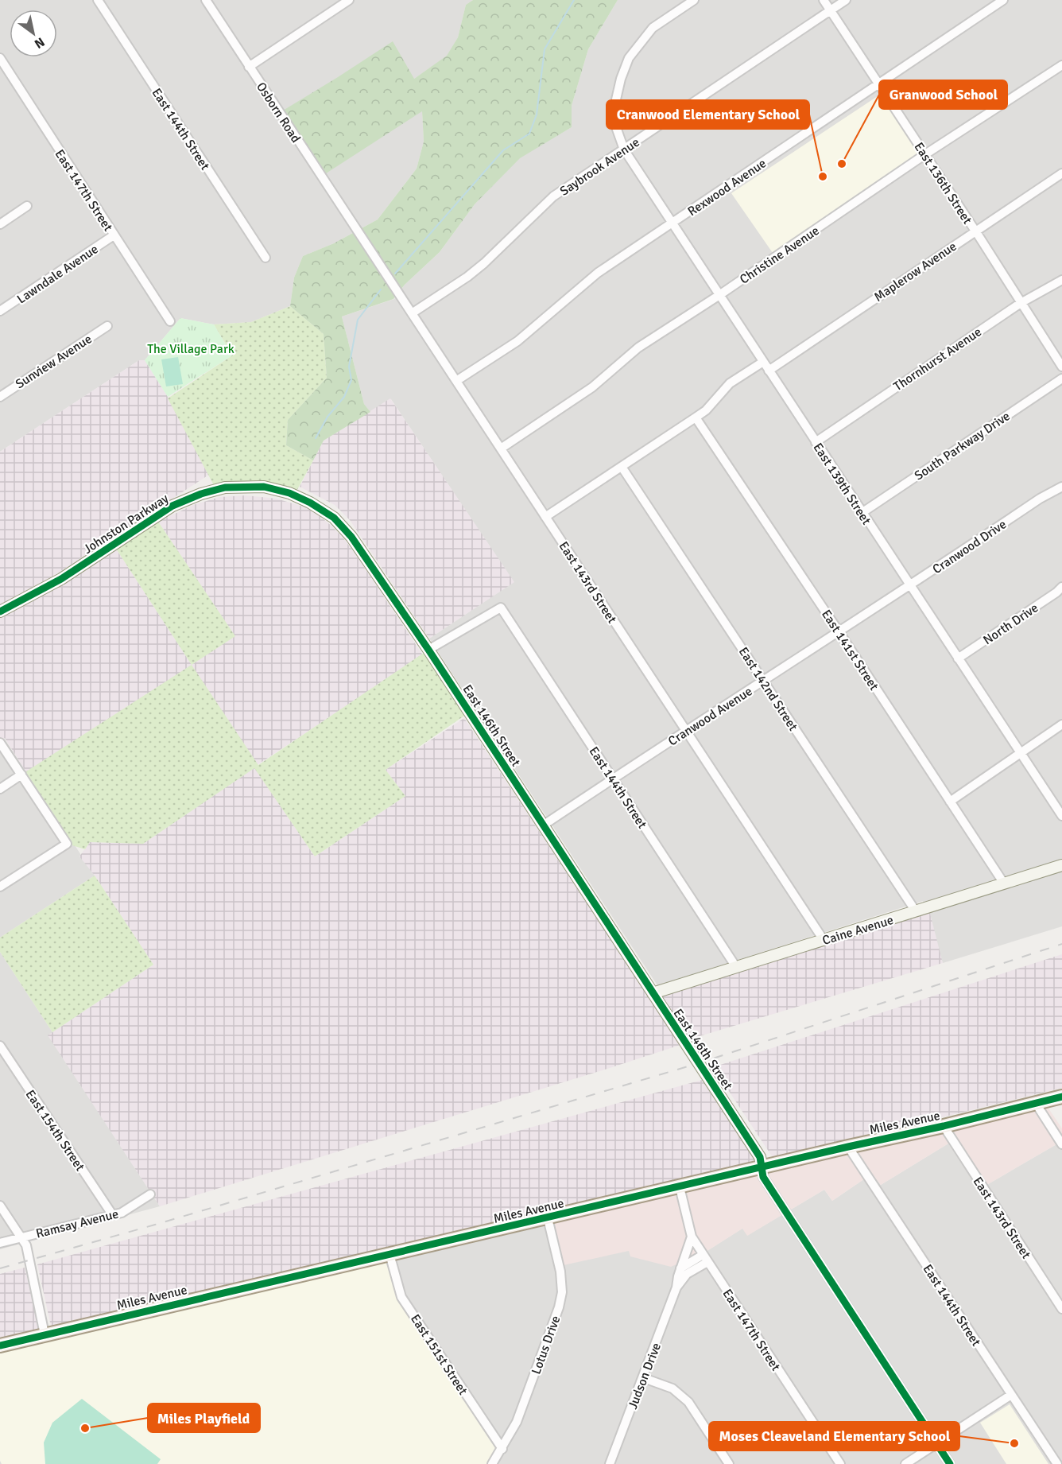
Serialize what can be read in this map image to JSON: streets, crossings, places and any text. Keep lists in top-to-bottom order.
{
  "streets": {
    "main road": ["Miles Avenue"],
    "street": [
      "Osborn Road",
      "East 144th Street",
      "Saybrook Avenue",
      "East 136th Street",
      "Rexwood Avenue",
      "East 147th Street",
      "Christine Avenue",
      "Maplerow Avenue",
      "Lawndale Avenue",
      "Thornhurst Avenue",
      "Sunview Avenue",
      "South Parkway Drive",
      "East 139th Street",
      "Johnston Parkway",
      "Cranwood Drive",
      "East 143rd Street",
      "North Drive",
      "East 141st Street",
      "East 142nd Street",
      "Cranwood Avenue",
      "East 146th Street",
      "Caine Avenue",
      "East 154th Street",
      "Ramsay Avenue",
      "Lotus Drive",
      "East 151st Street",
      "Judson Drive"
    ]
  },
  "crossings": [
    ["Osborn Road", "East 143rd Street"],
    ["East 144th Street", "Johnston Parkway"],
    ["East 144th Street", "Cranwood Avenue"],
    ["East 144th Street", "East 146th Street"],
    ["East 144th Street", "Caine Avenue"],
    ["East 144th Street", "Miles Avenue"],
    ["Saybrook Avenue", "East 136th Street"],
    ["Saybrook Avenue", "East 139th Street"],
    ["Saybrook Avenue", "East 143rd Street"],
    ["East 136th Street", "Rexwood Avenue"],
    ["East 136th Street", "Christine Avenue"],
    ["East 136th Street", "Maplerow Avenue"],
    ["East 136th Street", "Thornhurst Avenue"],
    ["Rexwood Avenue", "East 139th Street"],
    ["Rexwood Avenue", "East 143rd Street"],
    ["East 147th Street", "Lawndale Avenue"],
    ["East 147th Street", "Miles Avenue"],
    ["East 147th Street", "Judson Drive"],
    ["Christine Avenue", "East 139th Street"],
    ["Christine Avenue", "East 143rd Street"],
    ["Maplerow Avenue", "East 139th Street"],
    ["Thornhurst Avenue", "East 139th Street"],
    ["South Parkway Drive", "East 139th Street"],
    ["East 139th Street", "Cranwood Drive"],
    ["East 139th Street", "North Drive"],
    ["Johnston Parkway", "East 146th Street"],
    ["Cranwood Drive", "Cranwood Avenue"],
    ["East 143rd Street", "Cranwood Avenue"],
    ["East 143rd Street", "Caine Avenue"],
    ["East 143rd Street", "Miles Avenue"],
    ["East 141st Street", "Cranwood Avenue"],
    ["East 141st Street", "Caine Avenue"],
    ["East 142nd Street", "Cranwood Avenue"],
    ["East 142nd Street", "Caine Avenue"],
    ["Cranwood Avenue", "East 146th Street"],
    ["East 146th Street", "Caine Avenue"],
    ["East 146th Street", "Miles Avenue"],
    ["Miles Avenue", "Lotus Drive"],
    ["Miles Avenue", "East 151st Street"],
    ["East 154th Street", "Ramsay Avenue"],
    ["Lotus Drive", "East 151st Street"]
  ],
  "parks": ["The Village Park"],
  "places": [
    "Granwood School",
    "Cranwood Elementary School",
    "Miles Playfield",
    "Moses Cleaveland Elementary School"
  ],
  "north": "bottom right"
}
